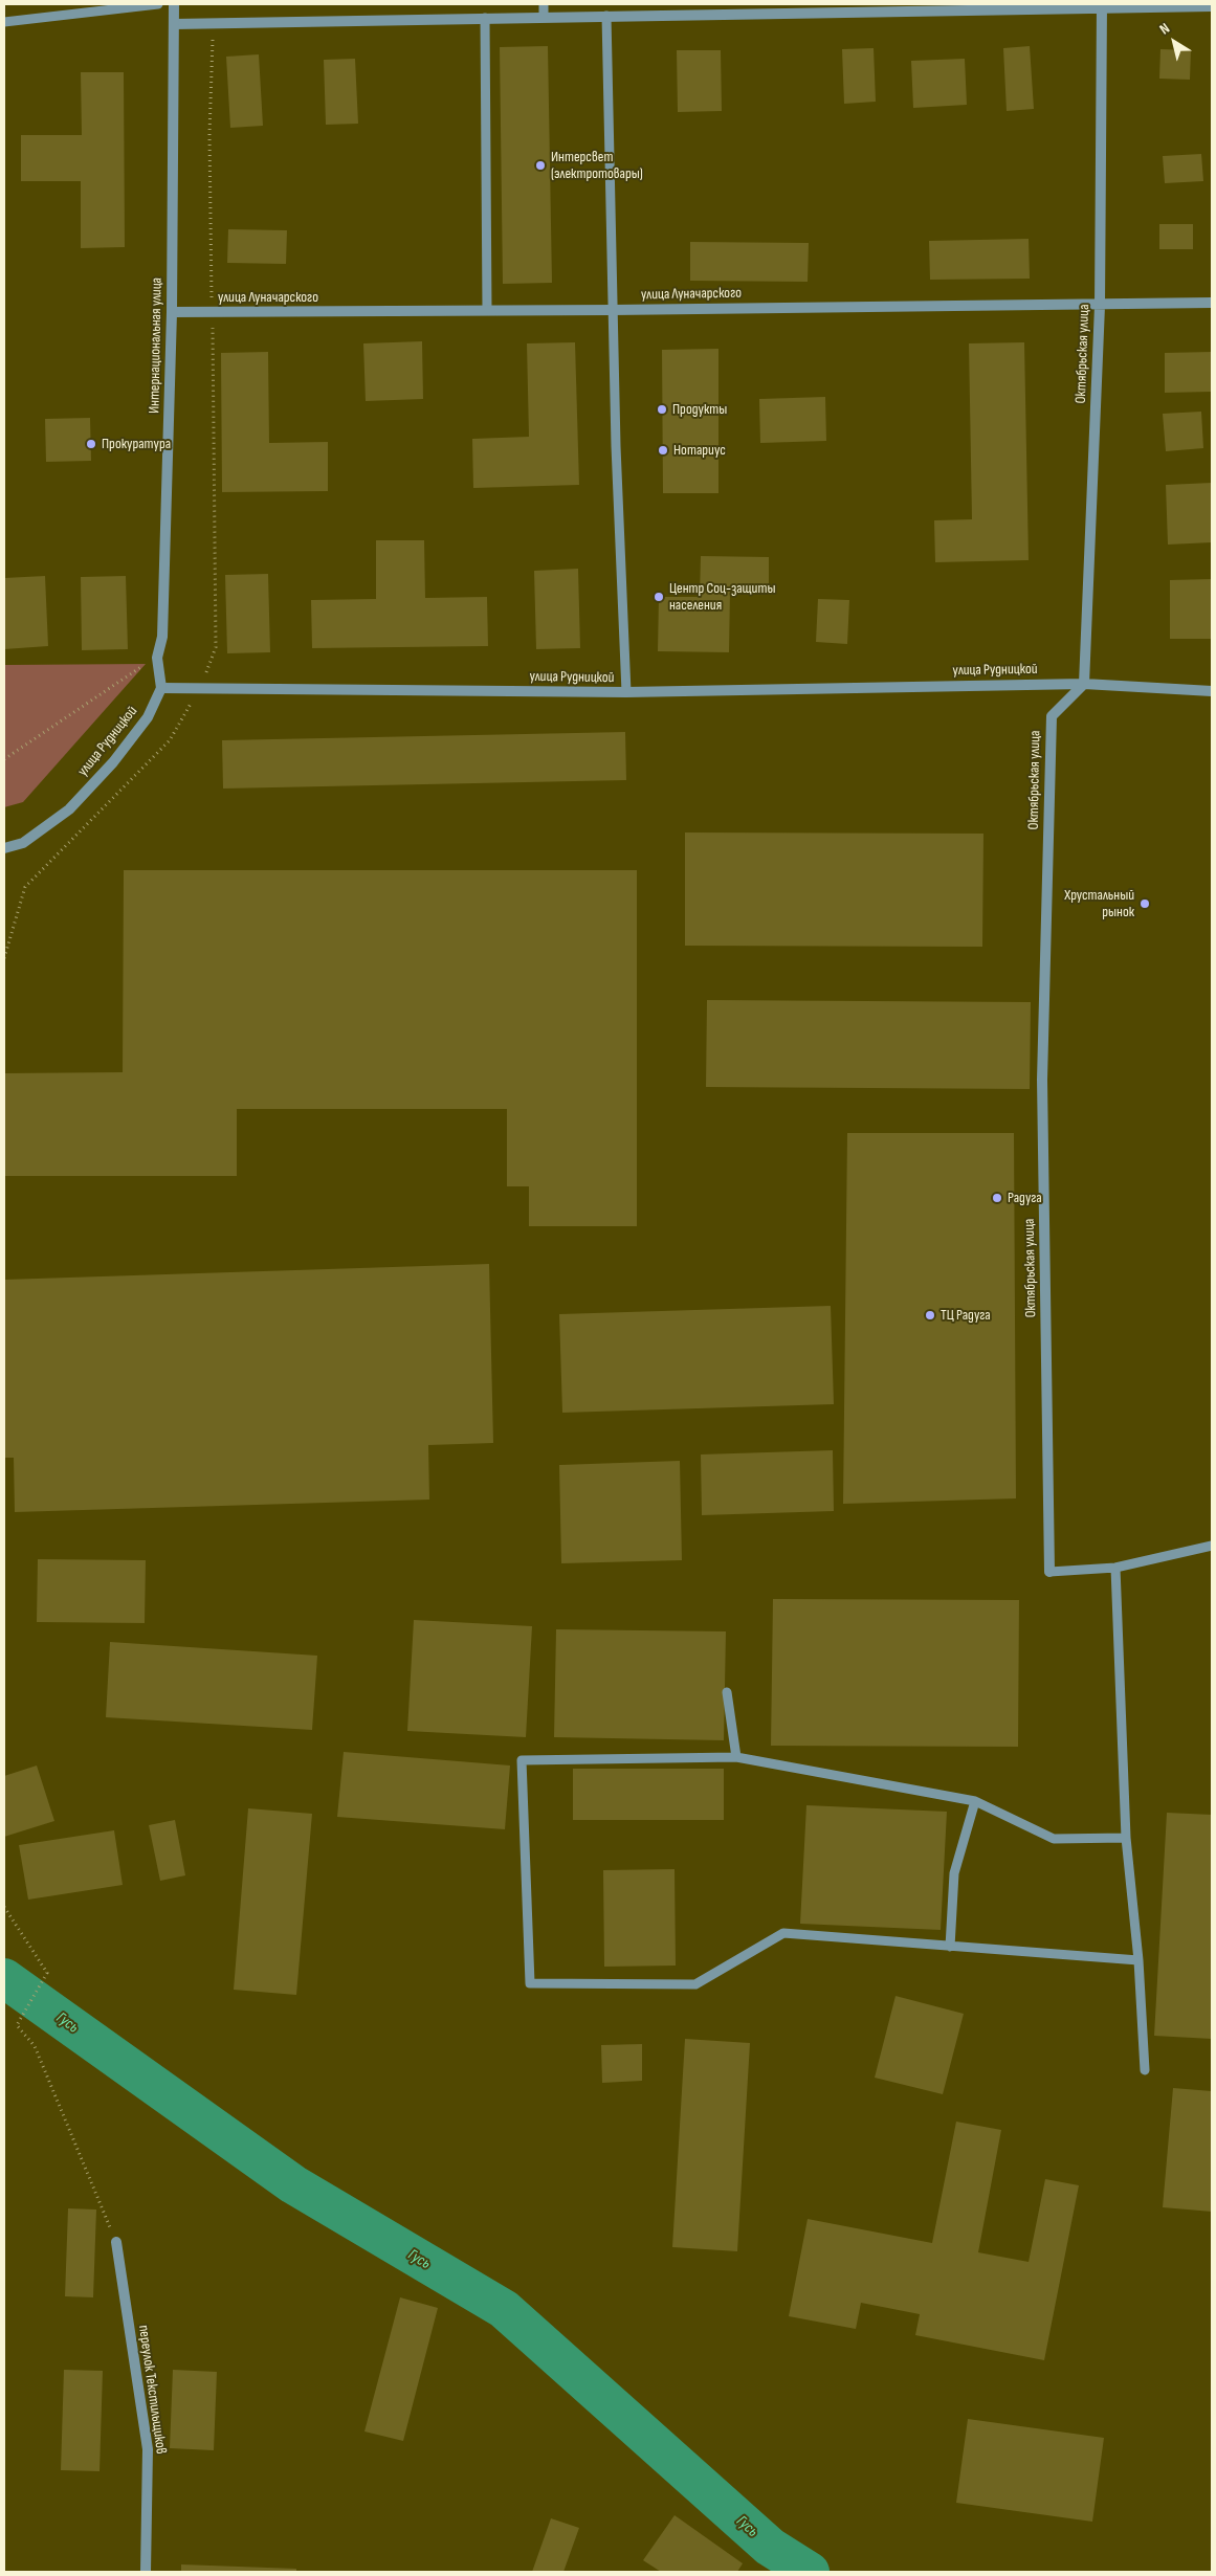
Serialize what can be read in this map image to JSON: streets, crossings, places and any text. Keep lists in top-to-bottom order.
{
  "streets": {
    "street": [
      "улица Луначарского",
      "Интернациональная улица",
      "Октябрьская улица",
      "улица Рудницкой",
      "переулок Текстильщиков"
    ]
  },
  "crossings": [
    ["улица Луначарского", "Интернациональная улица"],
    ["улица Луначарского", "Октябрьская улица"],
    ["Интернациональная улица", "улица Рудницкой"],
    ["Октябрьская улица", "улица Рудницкой"]
  ],
  "water": ["Гусь"],
  "places": [
    "Интерсвет (электротовары)",
    "Продукты",
    "Прокуратура",
    "Нотариус",
    "Центр Соц-защиты населения",
    "Хрустальный рынок",
    "Радуга",
    "ТЦ Радуга"
  ],
  "north": "top left"
}
